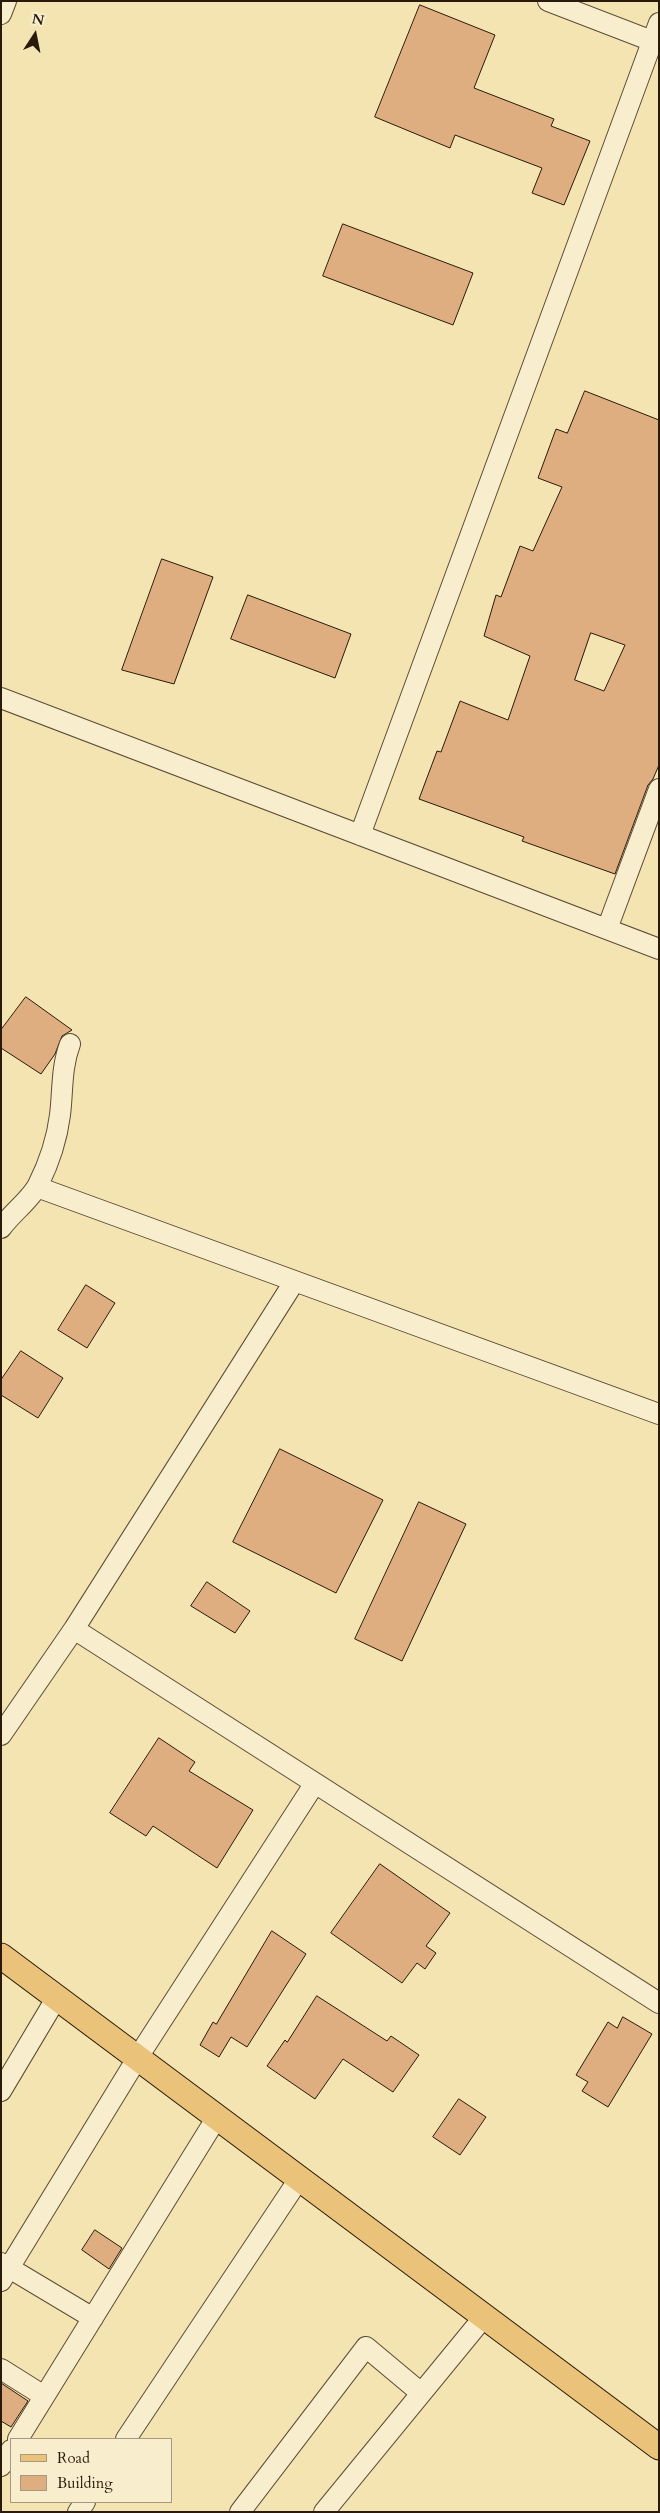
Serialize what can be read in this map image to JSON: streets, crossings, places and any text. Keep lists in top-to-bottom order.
{
  "legend": ["Road", "Building"],
  "north": "top"
}
